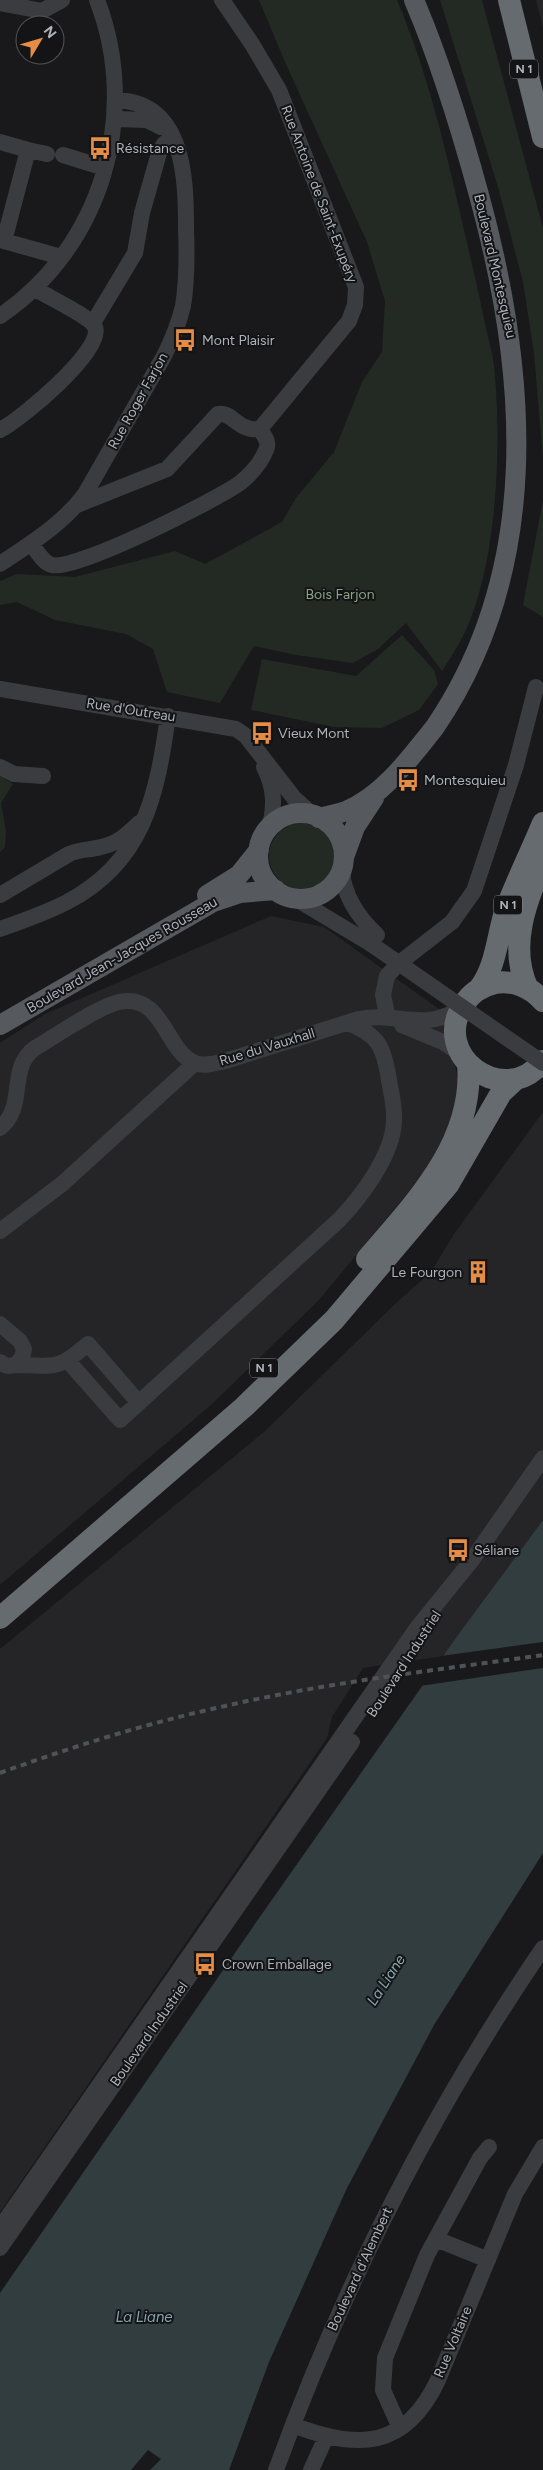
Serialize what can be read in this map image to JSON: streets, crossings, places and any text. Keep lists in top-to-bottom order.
{
  "streets": {
    "highway": ["N 1"],
    "main road": ["Boulevard Montesquieu", "Boulevard Jean-Jacques Rousseau"],
    "street": [
      "Rue Antoine de Saint-Exupéry",
      "Rue Roger Farjon",
      "Rue d'Outreau",
      "Rue du Vauxhall",
      "Boulevard Industriel",
      "Boulevard d'Alembert",
      "Rue Voltaire"
    ]
  },
  "crossings": [
    ["N 1", "Rue du Vauxhall"],
    ["Boulevard Montesquieu", "Rue d'Outreau"],
    ["Boulevard Montesquieu", "Boulevard Jean-Jacques Rousseau"],
    ["Rue d'Outreau", "Boulevard Jean-Jacques Rousseau"],
    ["Boulevard d'Alembert", "Rue Voltaire"]
  ],
  "water": ["La Liane"],
  "parks": ["Bois Farjon"],
  "places": {
    "bus stop": [
      "Résistance",
      "Mont Plaisir",
      "Vieux Mont",
      "Montesquieu",
      "Séliane",
      "Crown Emballage"
    ],
    "building": ["Le Fourgon"]
  },
  "north": "top right"
}
